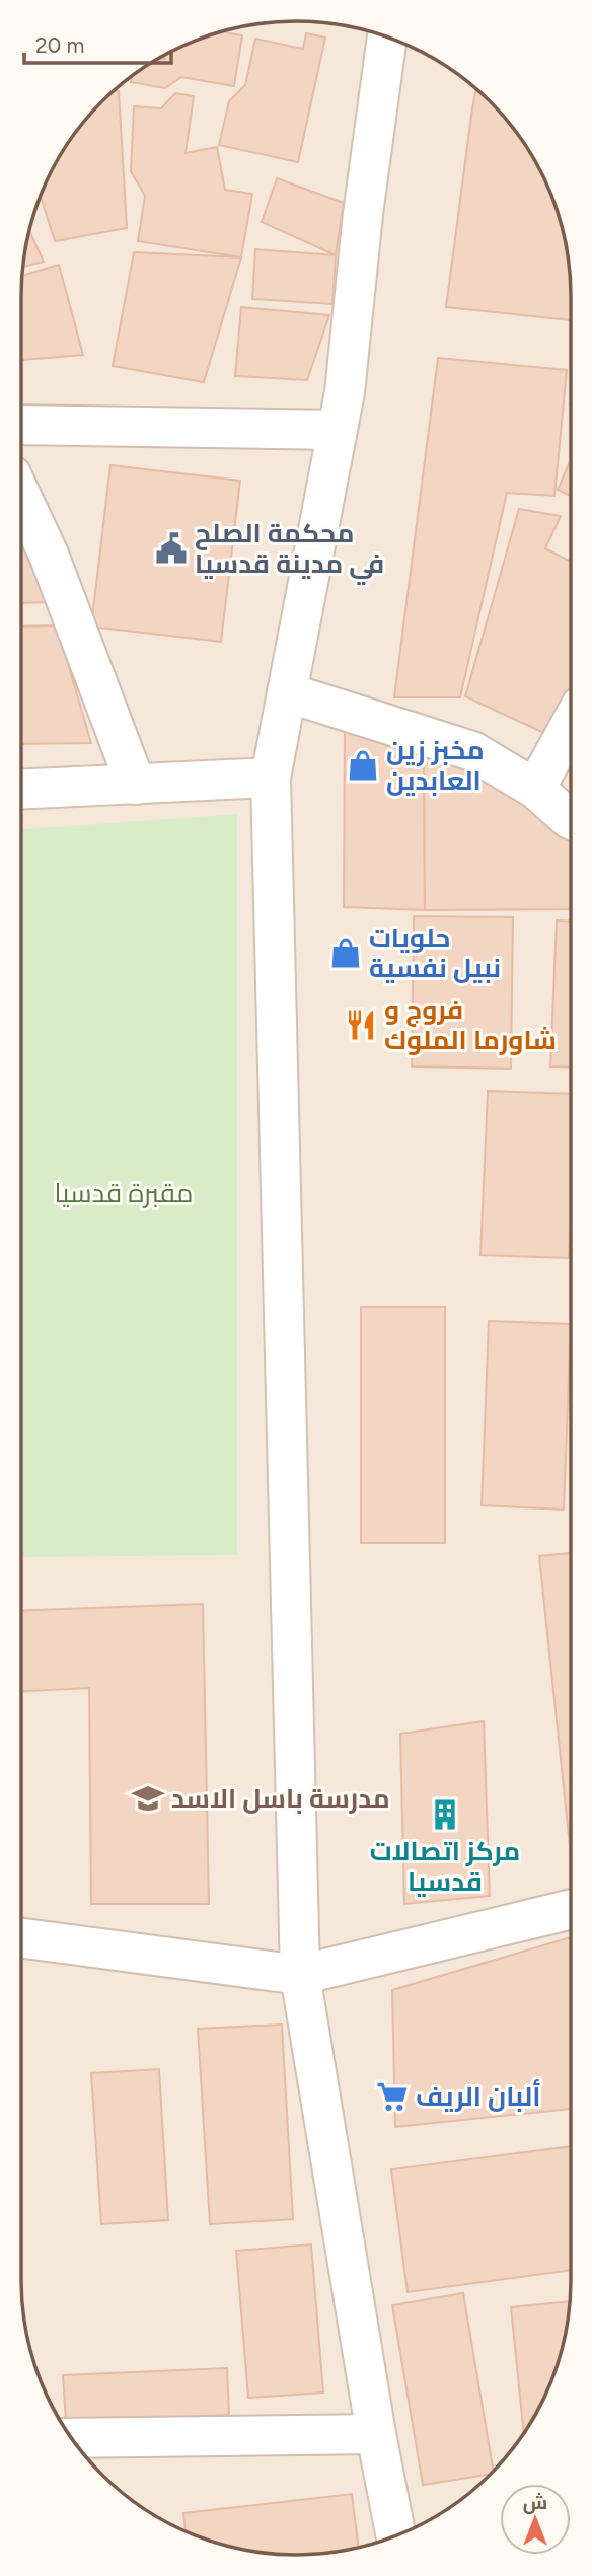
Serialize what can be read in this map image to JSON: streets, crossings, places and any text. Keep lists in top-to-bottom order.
{
  "parks": ["مقبرة قدسيا"],
  "places": {
    "public building": ["محكمة الصلح في مدينة قدسيا"],
    "shop": ["مخبز زين العابدين", "حلويات نبيل نفسية"],
    "restaurant": ["فروج و شاورما الملوك"],
    "school or university": ["مدرسة باسل الاسد"],
    "building": ["مركز اتصالات قدسيا"],
    "supermarket": ["ألبان الريف"]
  },
  "scale_bar": "20 m",
  "north": "top"
}
